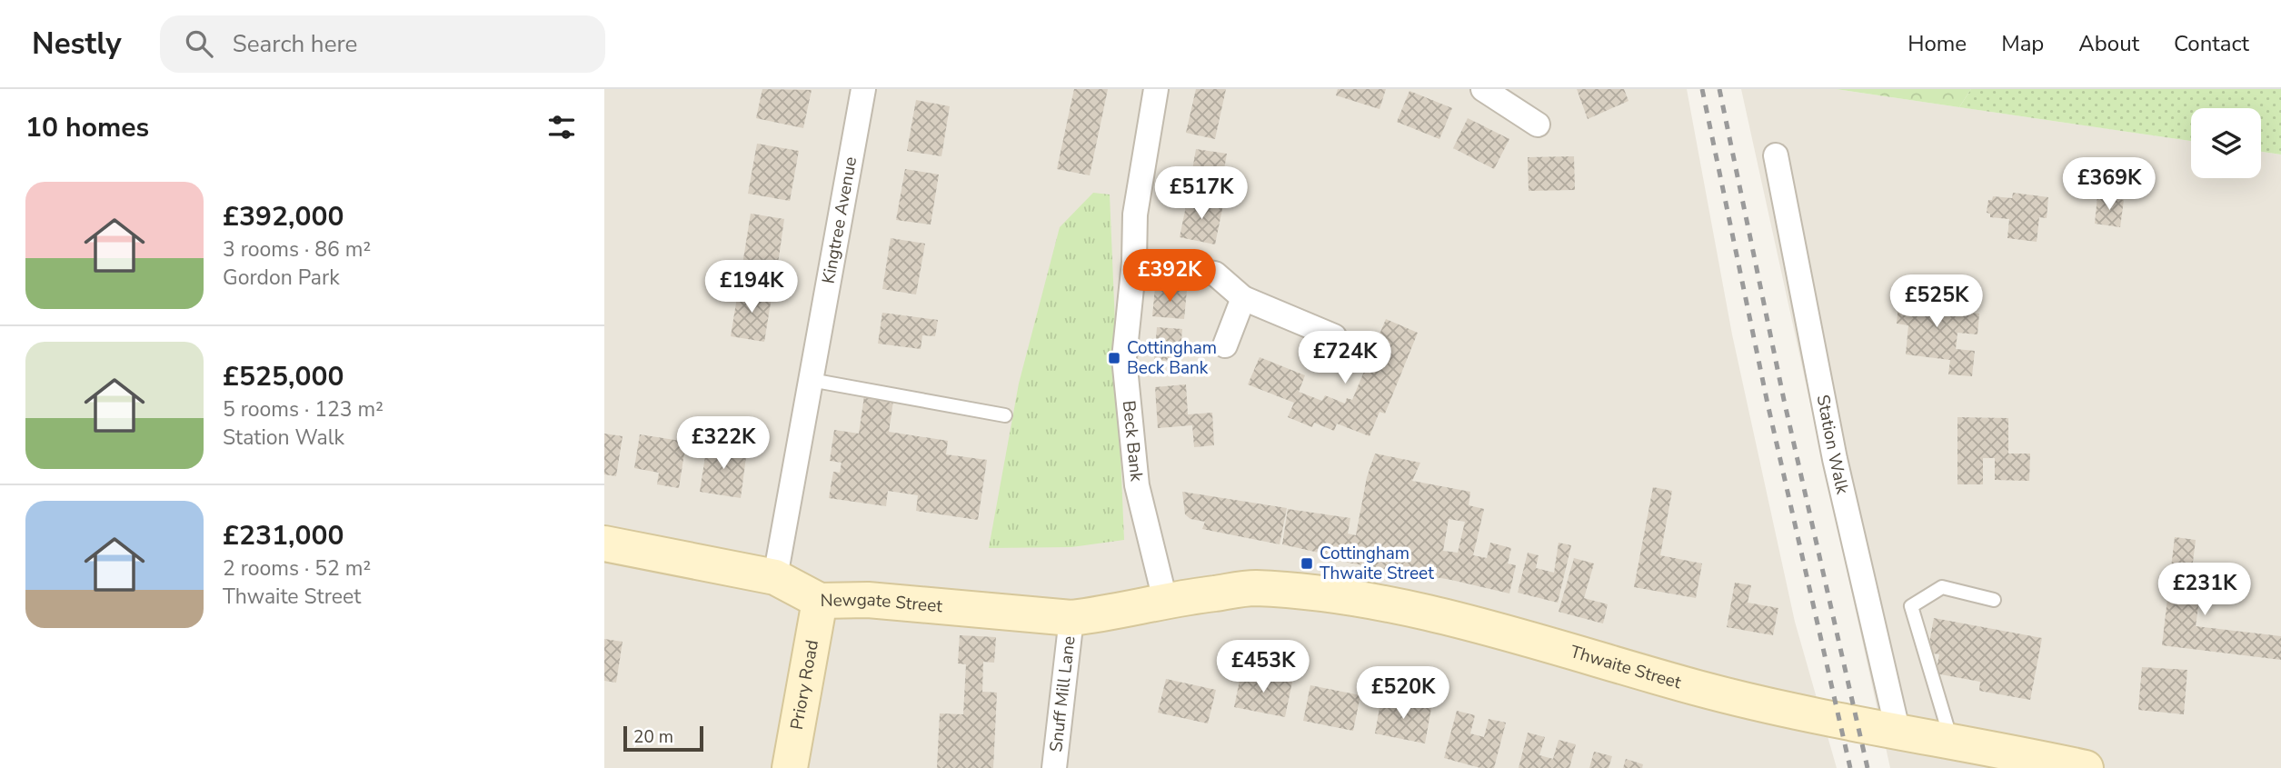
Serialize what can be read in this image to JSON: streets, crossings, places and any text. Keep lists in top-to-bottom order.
{
  "streets": {
    "main road": ["Newgate Street", "Thwaite Street", "Priory Road"],
    "street": [
      "Kingtree Avenue",
      "Beck Bank",
      "Station Walk",
      "Snuff Mill Lane"
    ]
  },
  "crossings": [
    ["Kingtree Avenue", "Newgate Street"],
    ["Beck Bank", "Newgate Street"],
    ["Beck Bank", "Thwaite Street"],
    ["Station Walk", "Thwaite Street"],
    ["Newgate Street", "Thwaite Street"],
    ["Newgate Street", "Priory Road"],
    ["Newgate Street", "Snuff Mill Lane"]
  ],
  "places": {
    "transit": ["Cottingham Beck Bank", "Cottingham Thwaite Street"]
  },
  "scale_bar": "20 m",
  "page": {
    "header": "Nestly",
    "search": "Search here",
    "nav": [
      "Home",
      "Map",
      "About",
      "Contact"
    ],
    "heading": "10 homes",
    "price": [
      "£369K",
      "£517K",
      "£392K",
      "£194K",
      "£525K",
      "£724K",
      "£322K",
      "£231K",
      "£453K",
      "£520K"
    ],
    "list": [
      {
        "name": "£392,000",
        "note": "3 rooms · 86 m² · Gordon Park"
      },
      {
        "name": "£525,000",
        "note": "5 rooms · 123 m² · Station Walk"
      },
      {
        "name": "£231,000",
        "note": "2 rooms · 52 m² · Thwaite Street"
      }
    ],
    "scale": "20 m"
  }
}
